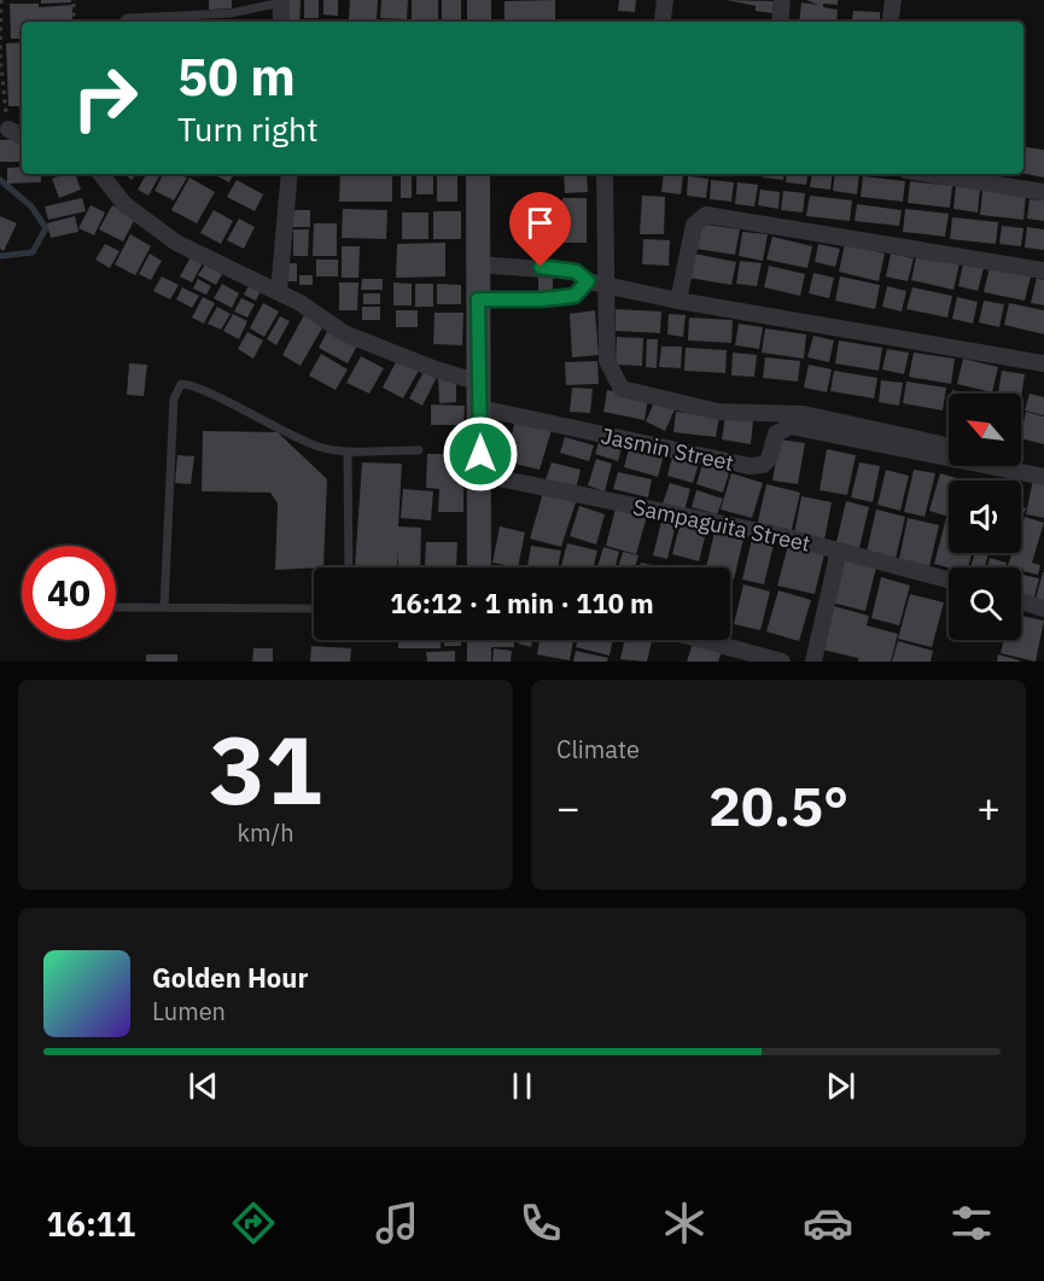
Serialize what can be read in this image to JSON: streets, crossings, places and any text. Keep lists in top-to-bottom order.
{
  "streets": {
    "street": ["Jasmin Street", "Sampaguita Street"]
  },
  "north": "top left",
  "page": {
    "turn": ["50 m", "Turn right"],
    "limit": "40",
    "trip": "16:12 · 1 min · 110 m",
    "tile": [
      ["31", "km/h"],
      "Climate"
    ],
    "heat": ["−", "20.5°", "+"],
    "song": ["Golden Hour", "Lumen"],
    "tabs": "16:11"
  }
}
